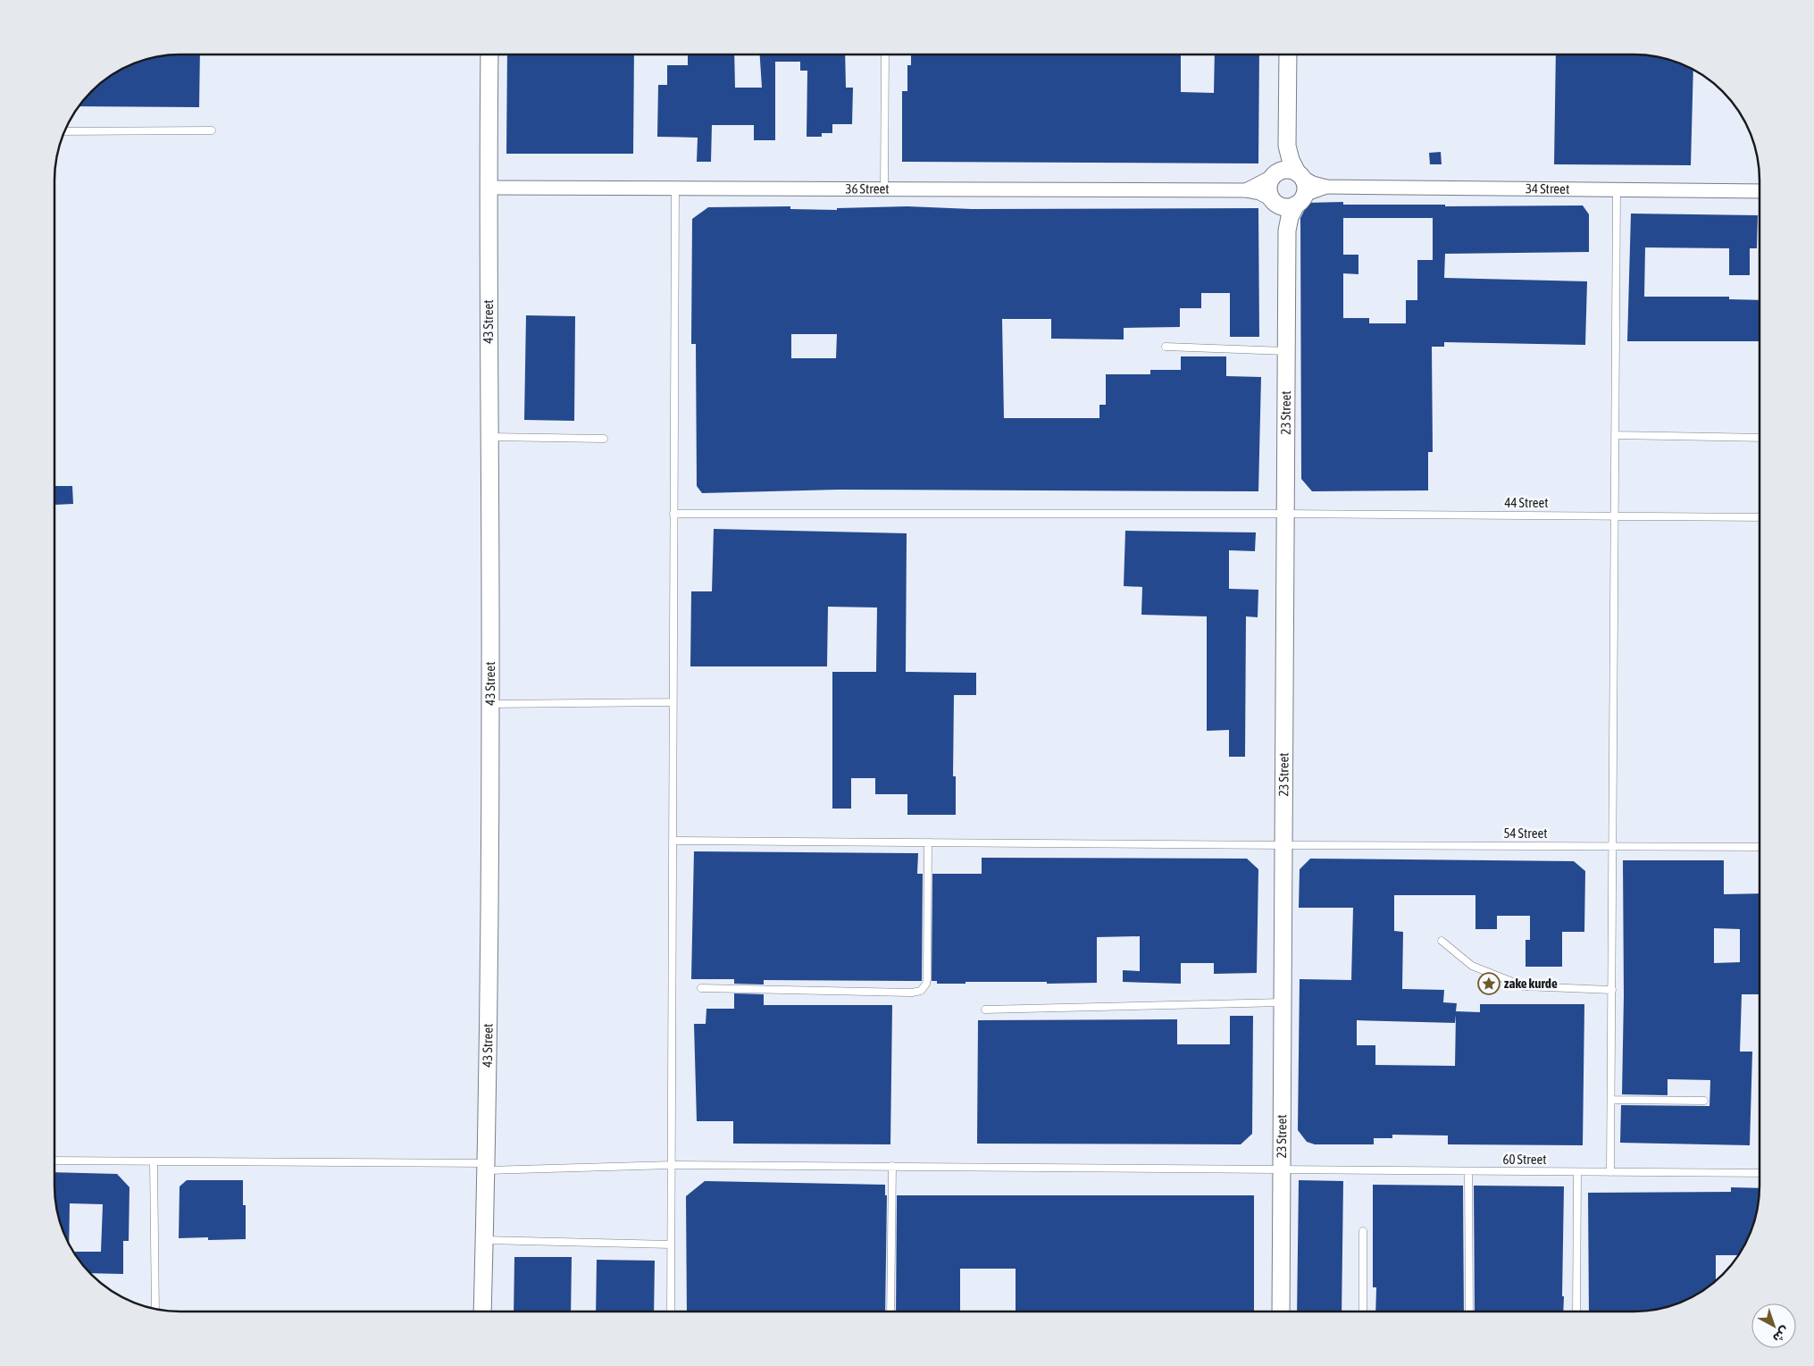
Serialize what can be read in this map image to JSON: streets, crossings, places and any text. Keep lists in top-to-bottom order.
{
  "streets": {
    "street": [
      "36 Street",
      "34 Street",
      "43 Street",
      "23 Street"
    ],
    "lane": ["44 Street", "54 Street", "60 Street"]
  },
  "crossings": [
    ["36 Street", "34 Street"],
    ["36 Street", "43 Street"],
    ["36 Street", "23 Street"],
    ["34 Street", "23 Street"],
    ["43 Street", "60 Street"],
    ["23 Street", "44 Street"],
    ["23 Street", "54 Street"],
    ["23 Street", "60 Street"]
  ],
  "places": {
    "place": ["zake kurde"]
  },
  "north": "bottom right"
}
